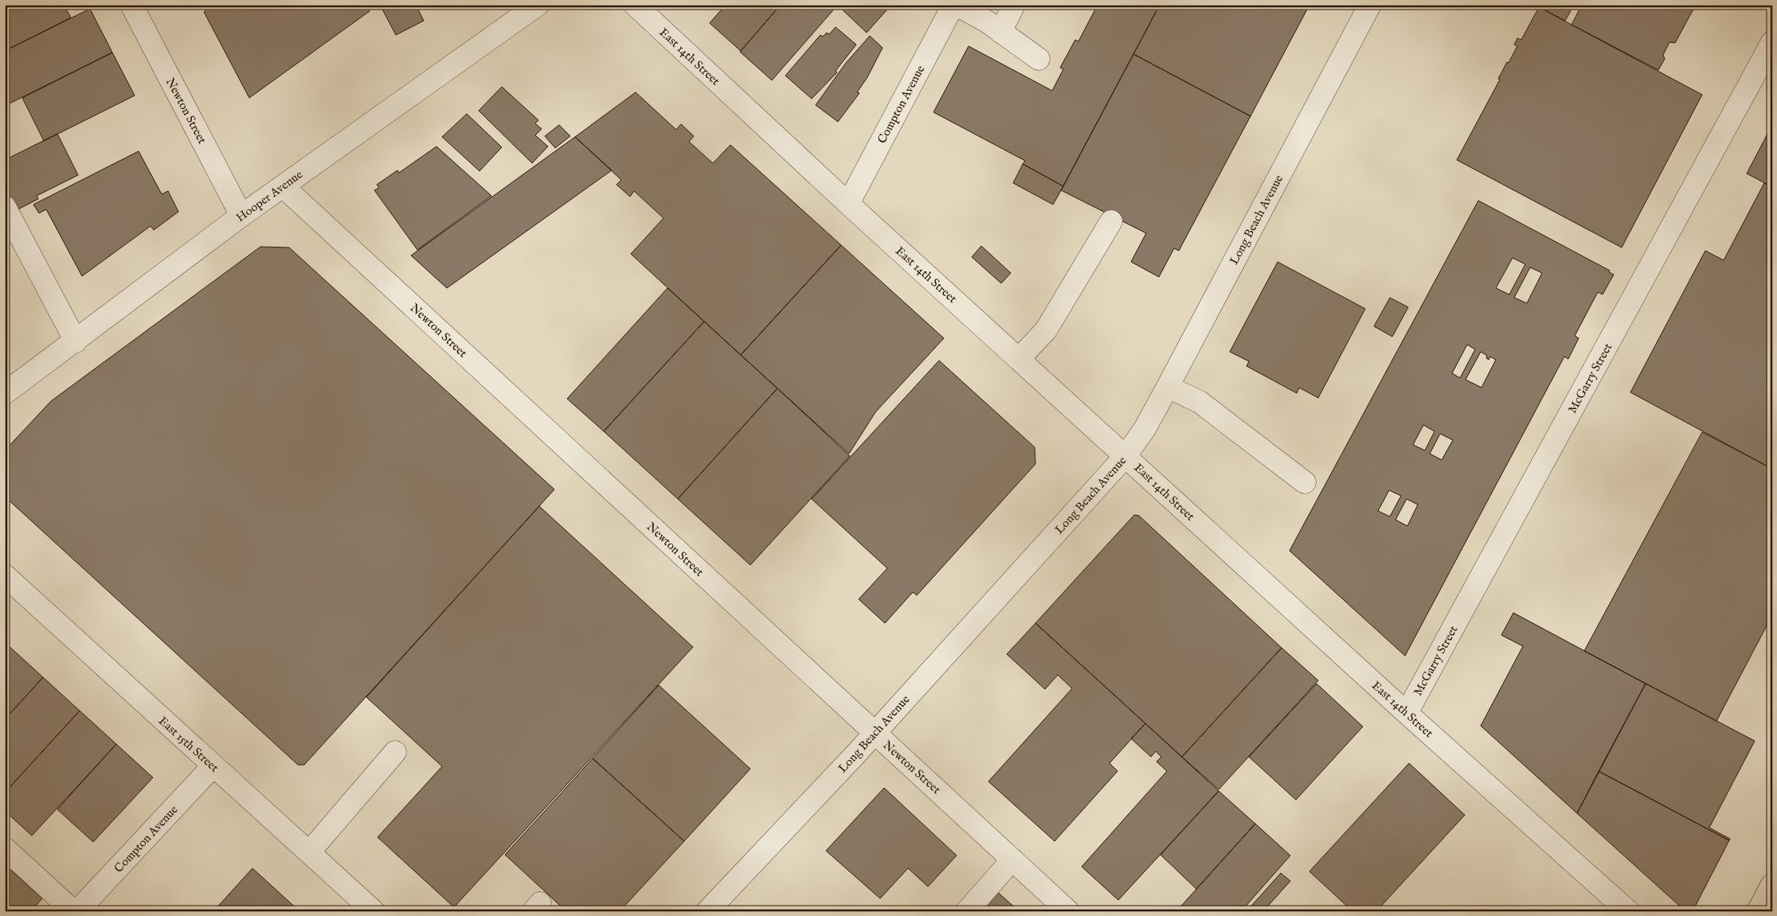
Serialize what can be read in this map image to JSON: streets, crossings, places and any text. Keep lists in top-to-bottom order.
{
  "streets": {
    "street": [
      "East 14th Street",
      "Compton Avenue",
      "Newton Street",
      "Hooper Avenue",
      "Long Beach Avenue",
      "McGarry Street",
      "East 15th Street"
    ]
  },
  "crossings": [
    ["East 14th Street", "Compton Avenue"],
    ["East 14th Street", "Long Beach Avenue"],
    ["East 14th Street", "McGarry Street"],
    ["Compton Avenue", "East 15th Street"],
    ["Newton Street", "Hooper Avenue"],
    ["Newton Street", "Long Beach Avenue"]
  ]
}
